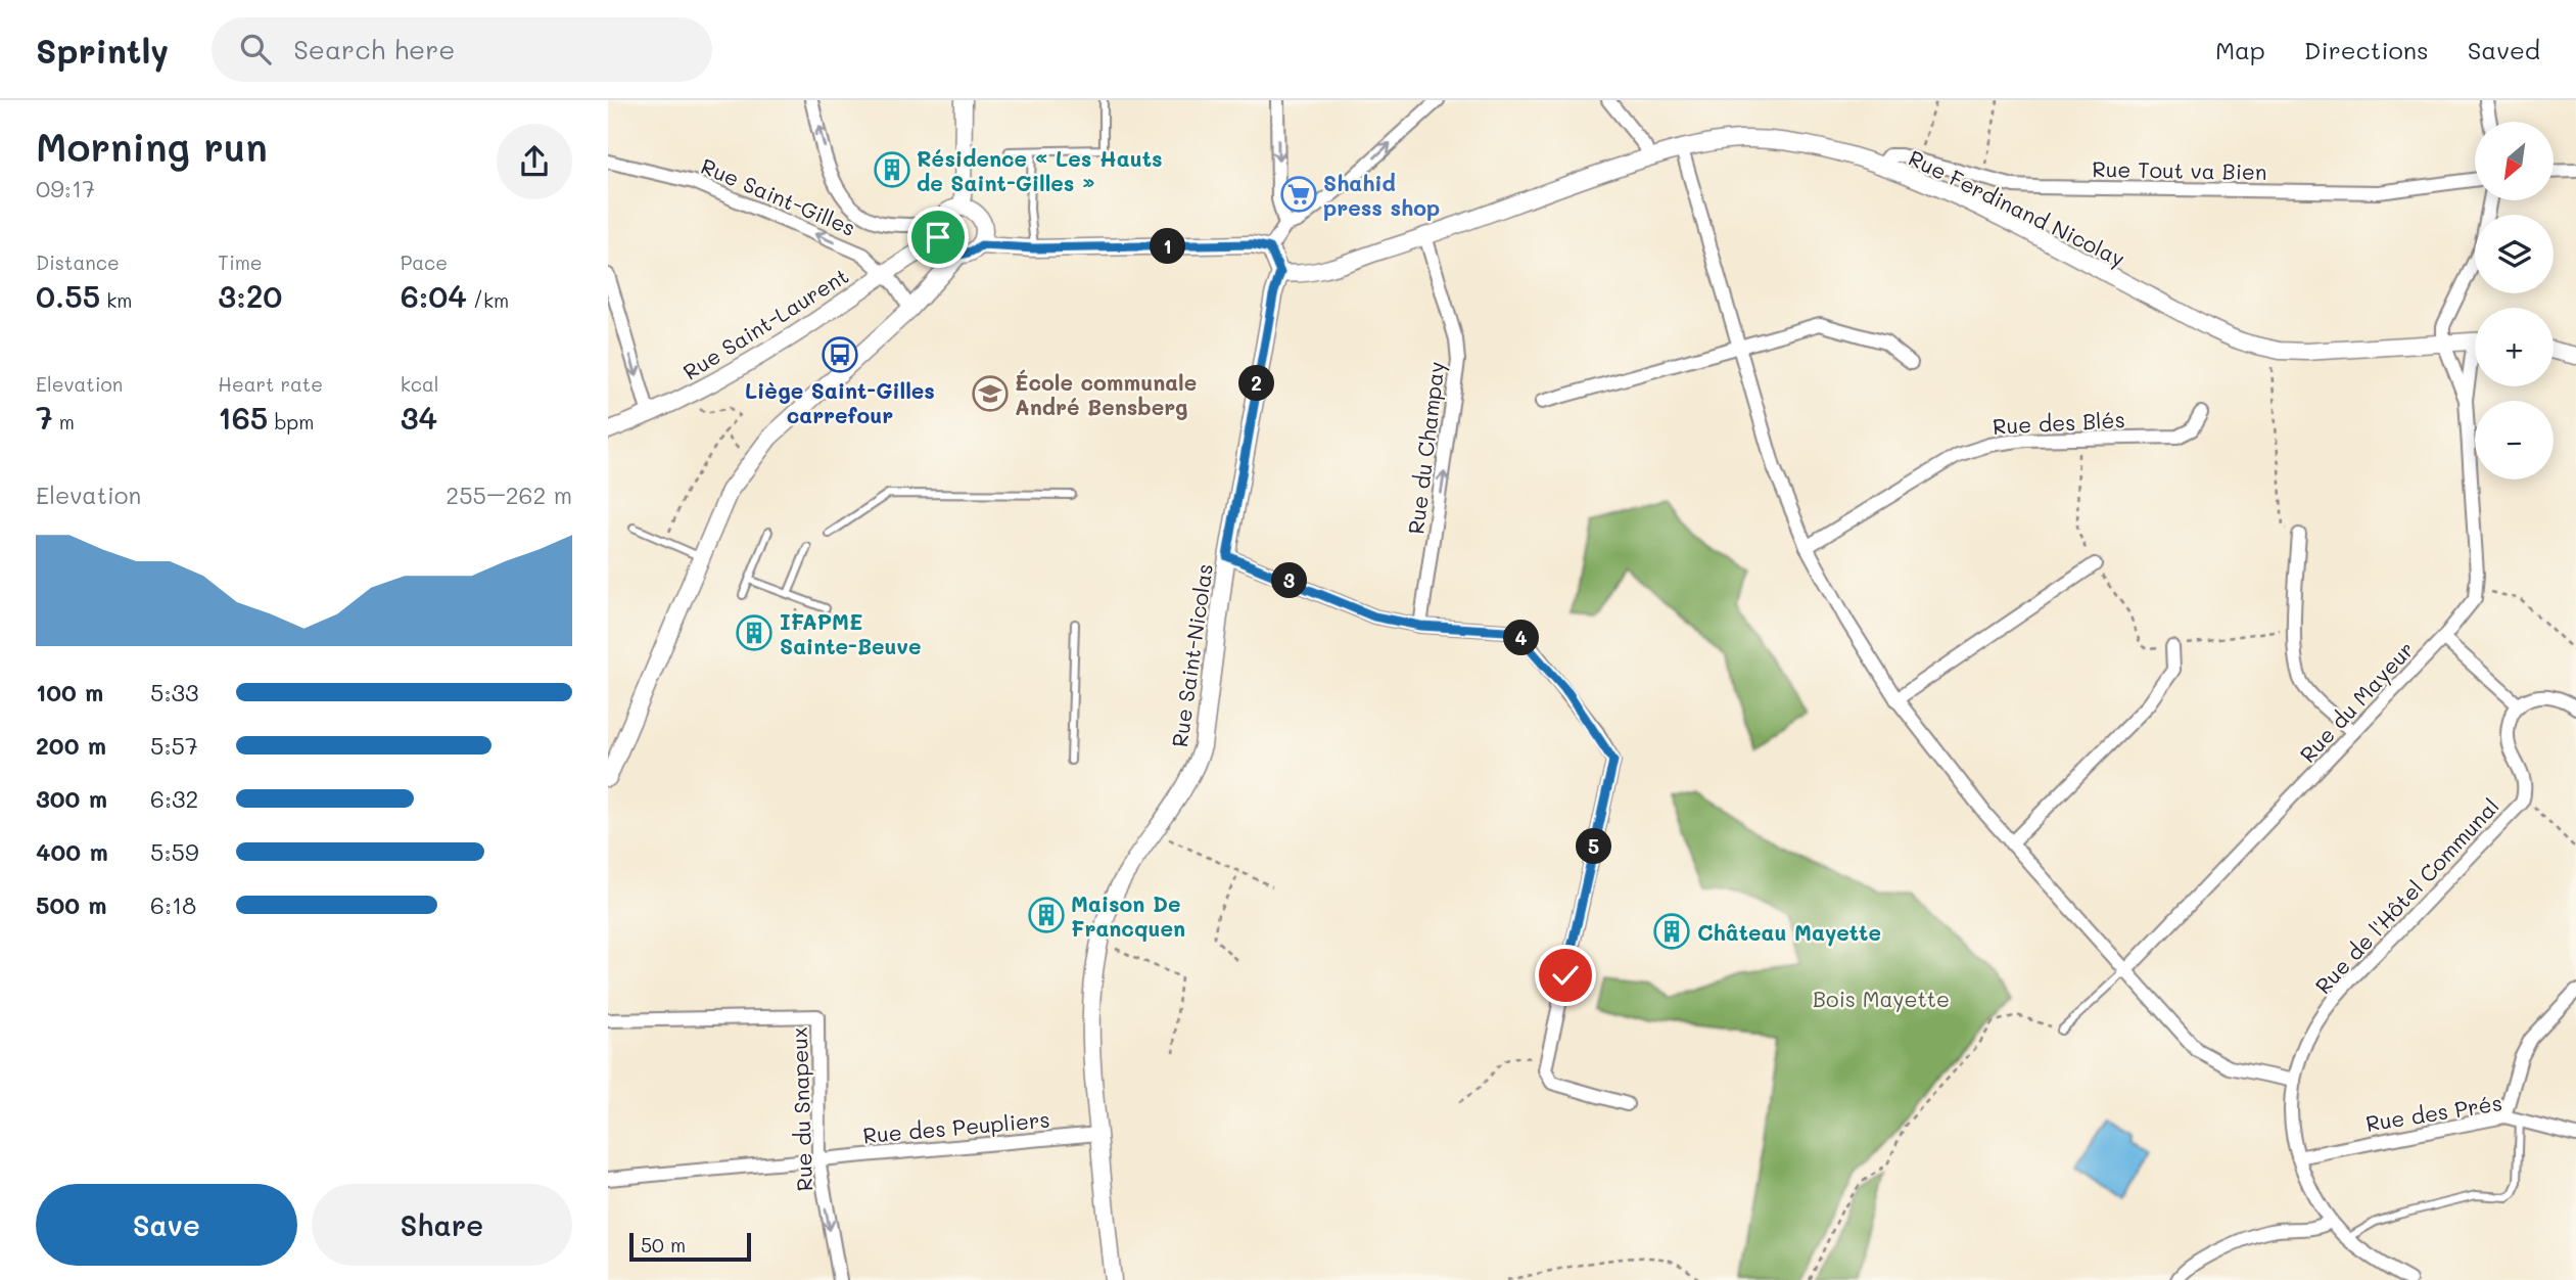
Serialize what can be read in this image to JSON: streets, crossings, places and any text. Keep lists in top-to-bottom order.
{
  "streets": {
    "street": [
      "Rue Tout va Bien",
      "Rue Saint-Gilles",
      "Rue Ferdinand Nicolay",
      "Rue Saint-Laurent",
      "Rue des Blés",
      "Rue du Champay",
      "Rue Saint-Nicolas",
      "Rue du Mayeur",
      "Rue de l'Hôtel Communal",
      "Rue du Snapeux",
      "Rue des Prés",
      "Rue des Peupliers"
    ]
  },
  "crossings": [
    ["Rue Tout va Bien", "Rue Ferdinand Nicolay"],
    ["Rue Saint-Gilles", "Rue Saint-Laurent"],
    ["Rue Ferdinand Nicolay", "Rue du Champay"],
    ["Rue Ferdinand Nicolay", "Rue Saint-Nicolas"],
    ["Rue Saint-Nicolas", "Rue des Peupliers"],
    ["Rue de l'Hôtel Communal", "Rue des Prés"],
    ["Rue du Snapeux", "Rue des Peupliers"]
  ],
  "one_way": ["Rue Saint-Gilles", "Rue du Champay"],
  "parks": ["Bois Mayette"],
  "places": {
    "building": [
      "Résidence « Les Hauts de Saint-Gilles »",
      "IFAPME Sainte-Beuve",
      "Maison De Francquen",
      "Château Mayette"
    ],
    "supermarket": ["Shahid press shop"],
    "bus stop": ["Liège Saint-Gilles carrefour"],
    "school or university": ["École communale André Bensberg"]
  },
  "scale_bar": "50 m",
  "north": "bottom left",
  "page": {
    "header": "Sprintly",
    "search": "Search here",
    "nav": ["Map", "Directions", "Saved"],
    "heading": ["Morning run", "09:17"],
    "map_buttons": ["+", "−"],
    "stats": [
      ["Distance", "0.55 km"],
      ["Time", "3:20"],
      ["Pace", "6:04 /km"],
      ["Elevation", "7 m"],
      ["Heart rate", "165 bpm"],
      ["kcal", "34"]
    ],
    "pins": [
      "1",
      "2",
      "3",
      "4",
      "5"
    ],
    "chart": ["Elevation", "255–262 m"],
    "list": [
      {
        "name": "100 m",
        "note": "5:33"
      },
      {
        "name": "200 m",
        "note": "5:57"
      },
      {
        "name": "300 m",
        "note": "6:32"
      },
      {
        "name": "400 m",
        "note": "5:59"
      },
      {
        "name": "500 m",
        "note": "6:18"
      }
    ],
    "buttons": ["Save", "Share"],
    "scale": "50 m"
  }
}
